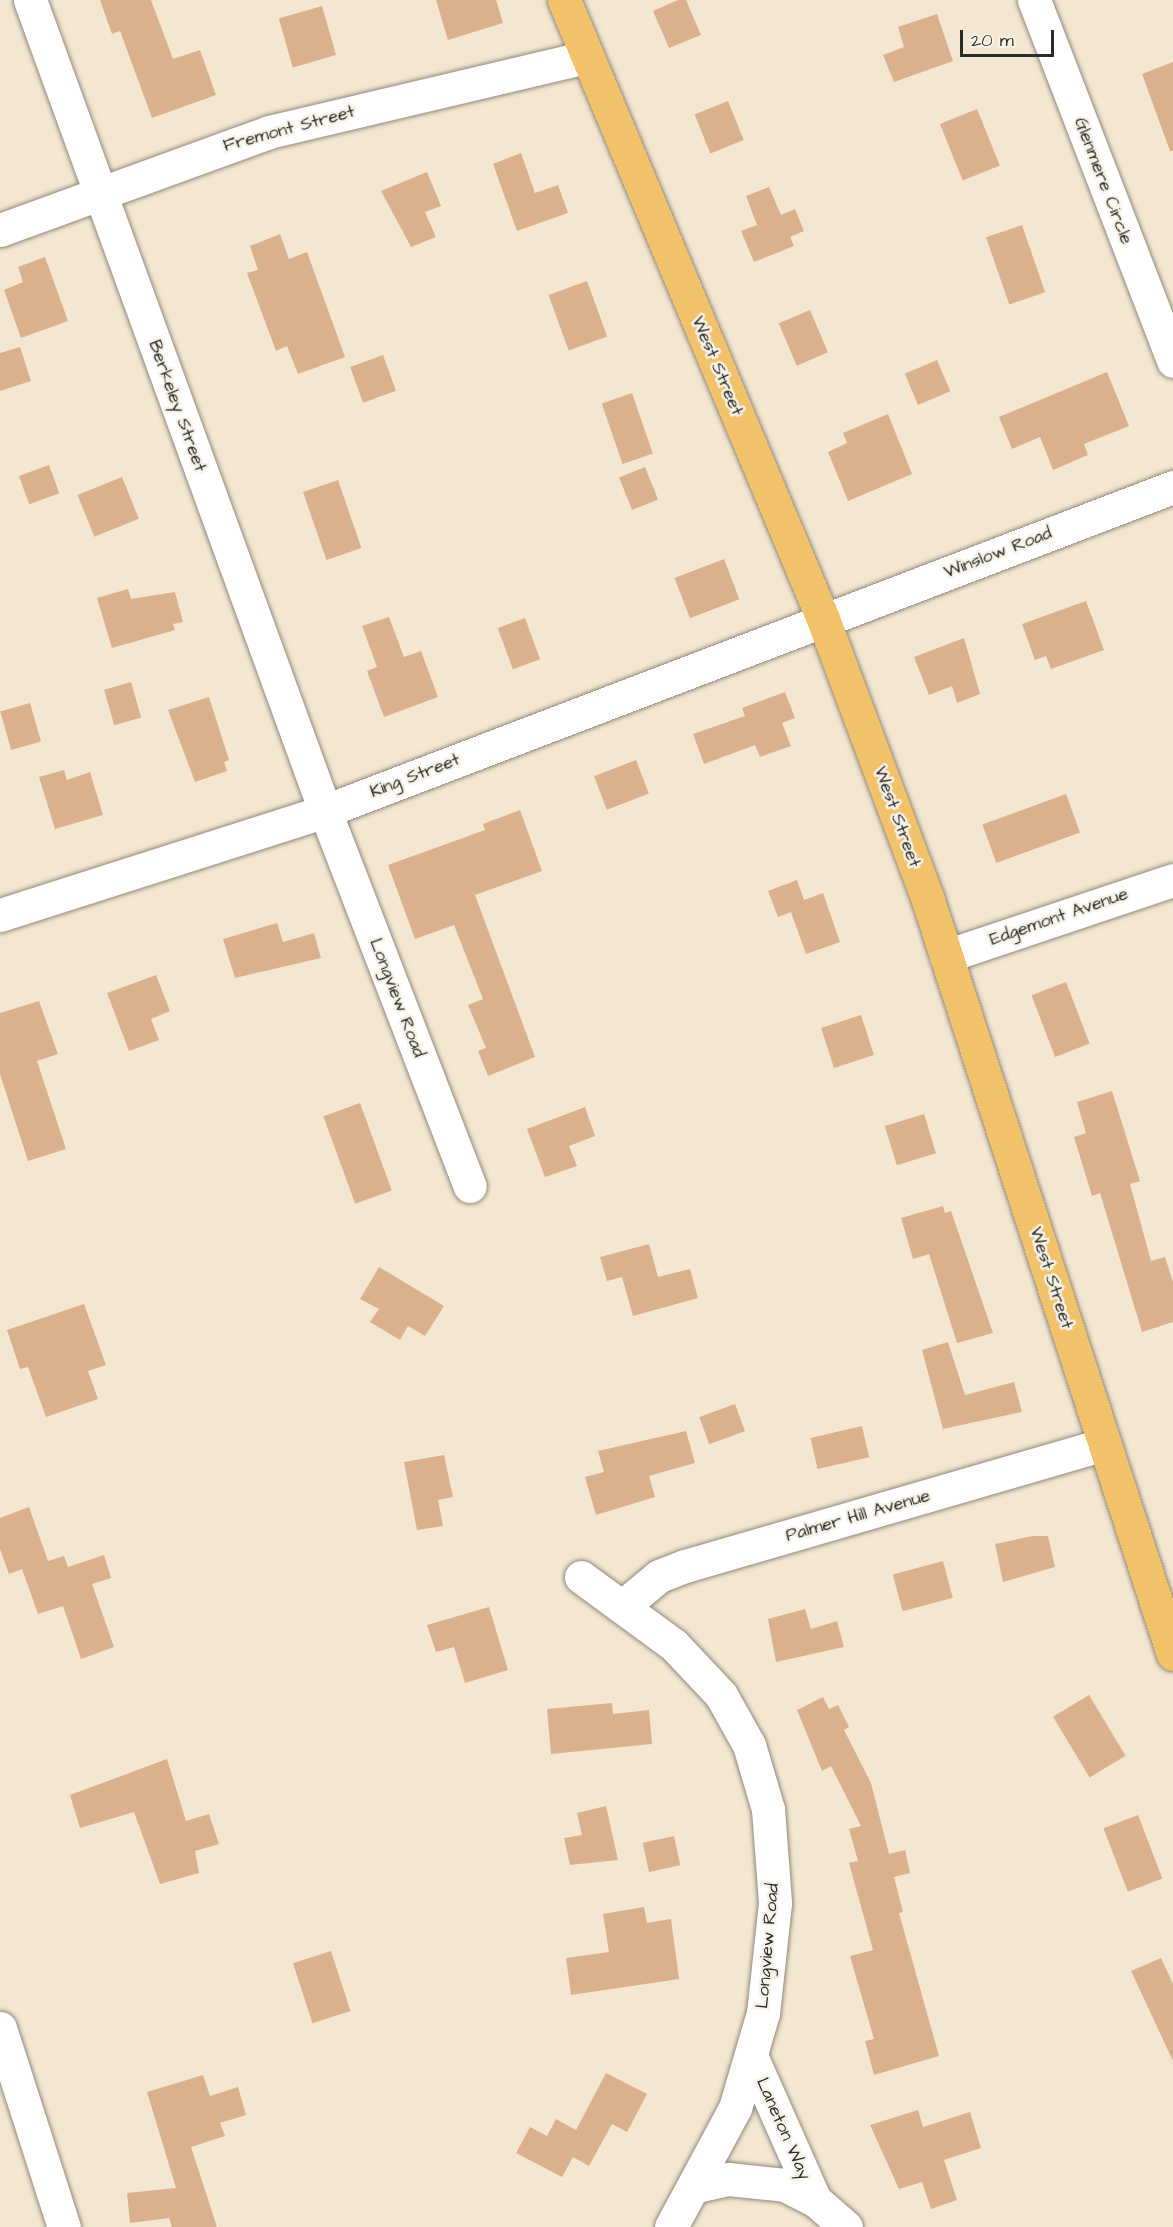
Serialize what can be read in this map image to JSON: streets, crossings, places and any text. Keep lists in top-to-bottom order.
{
  "streets": {
    "main road": ["West Street"],
    "street": [
      "Fremont Street",
      "Glenmere Circle",
      "Berkeley Street",
      "Winslow Road",
      "King Street",
      "Edgemont Avenue",
      "Longview Road",
      "Palmer Hill Avenue",
      "Laneton Way"
    ]
  },
  "crossings": [
    ["Fremont Street", "West Street"],
    ["Fremont Street", "Berkeley Street"],
    ["West Street", "Winslow Road"],
    ["West Street", "King Street"],
    ["West Street", "Edgemont Avenue"],
    ["West Street", "Palmer Hill Avenue"],
    ["Berkeley Street", "King Street"],
    ["Berkeley Street", "Longview Road"],
    ["Winslow Road", "King Street"],
    ["King Street", "Longview Road"],
    ["Longview Road", "Palmer Hill Avenue"],
    ["Longview Road", "Laneton Way"]
  ],
  "scale_bar": "20 m"
}
